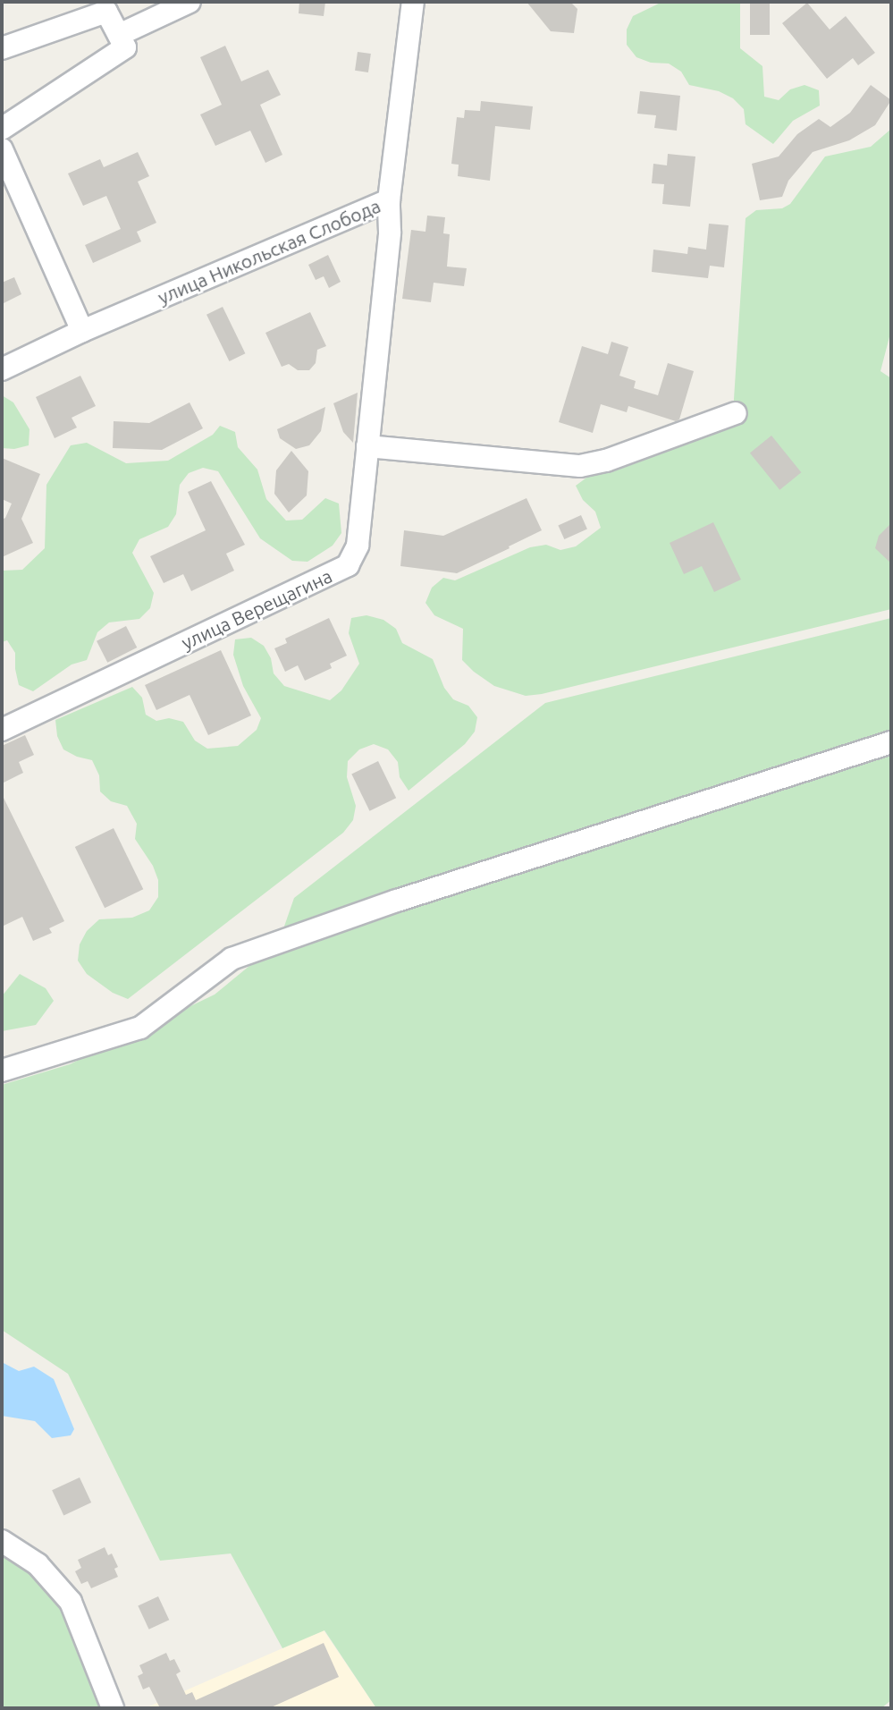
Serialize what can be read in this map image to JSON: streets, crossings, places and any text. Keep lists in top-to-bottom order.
{
  "streets": {
    "street": ["улица Никольская Слобода", "улица Верещагина"]
  },
  "crossings": [
    ["улица Никольская Слобода", "улица Верещагина"]
  ]
}
